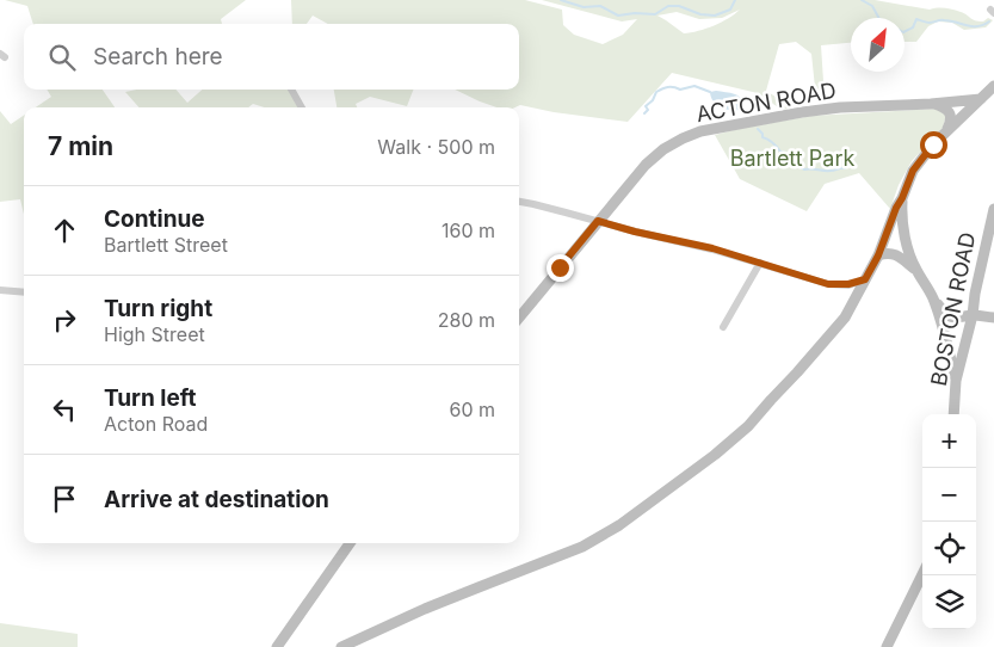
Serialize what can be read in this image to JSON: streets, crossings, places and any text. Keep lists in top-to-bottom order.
{
  "streets": {
    "main road": ["ACTON ROAD", "BOSTON ROAD"]
  },
  "parks": ["Bartlett Park"],
  "north": "top right",
  "page": {
    "search": "Search here",
    "heading": ["7 min", "Walk · 500 m"],
    "list": [
      ["Continue", "Bartlett Street", "160 m"],
      ["Turn right", "High Street", "280 m"],
      ["Turn left", "Acton Road", "60 m"],
      "Arrive at destination"
    ],
    "map_buttons": ["+", "−"]
  }
}
